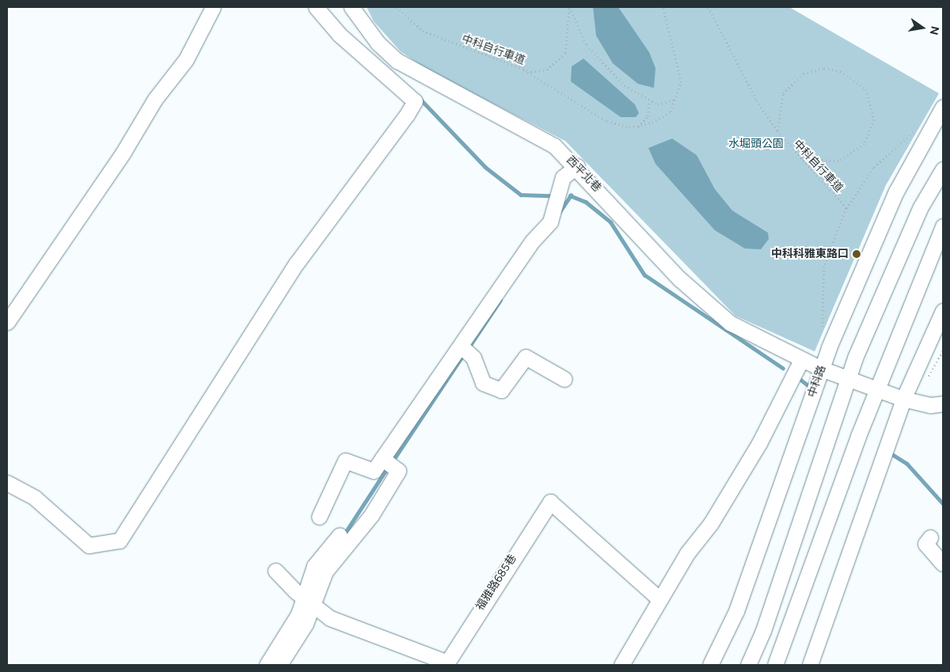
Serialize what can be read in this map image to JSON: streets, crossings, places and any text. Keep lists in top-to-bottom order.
{
  "streets": {
    "street": ["西平北巷", "中科路", "福雅路685巷"],
    "path": ["中科自行車道"]
  },
  "crossings": [
    ["西平北巷", "中科路"]
  ],
  "parks": ["水堀頭公園"],
  "places": ["中科科雅東路口"],
  "north": "right"
}
